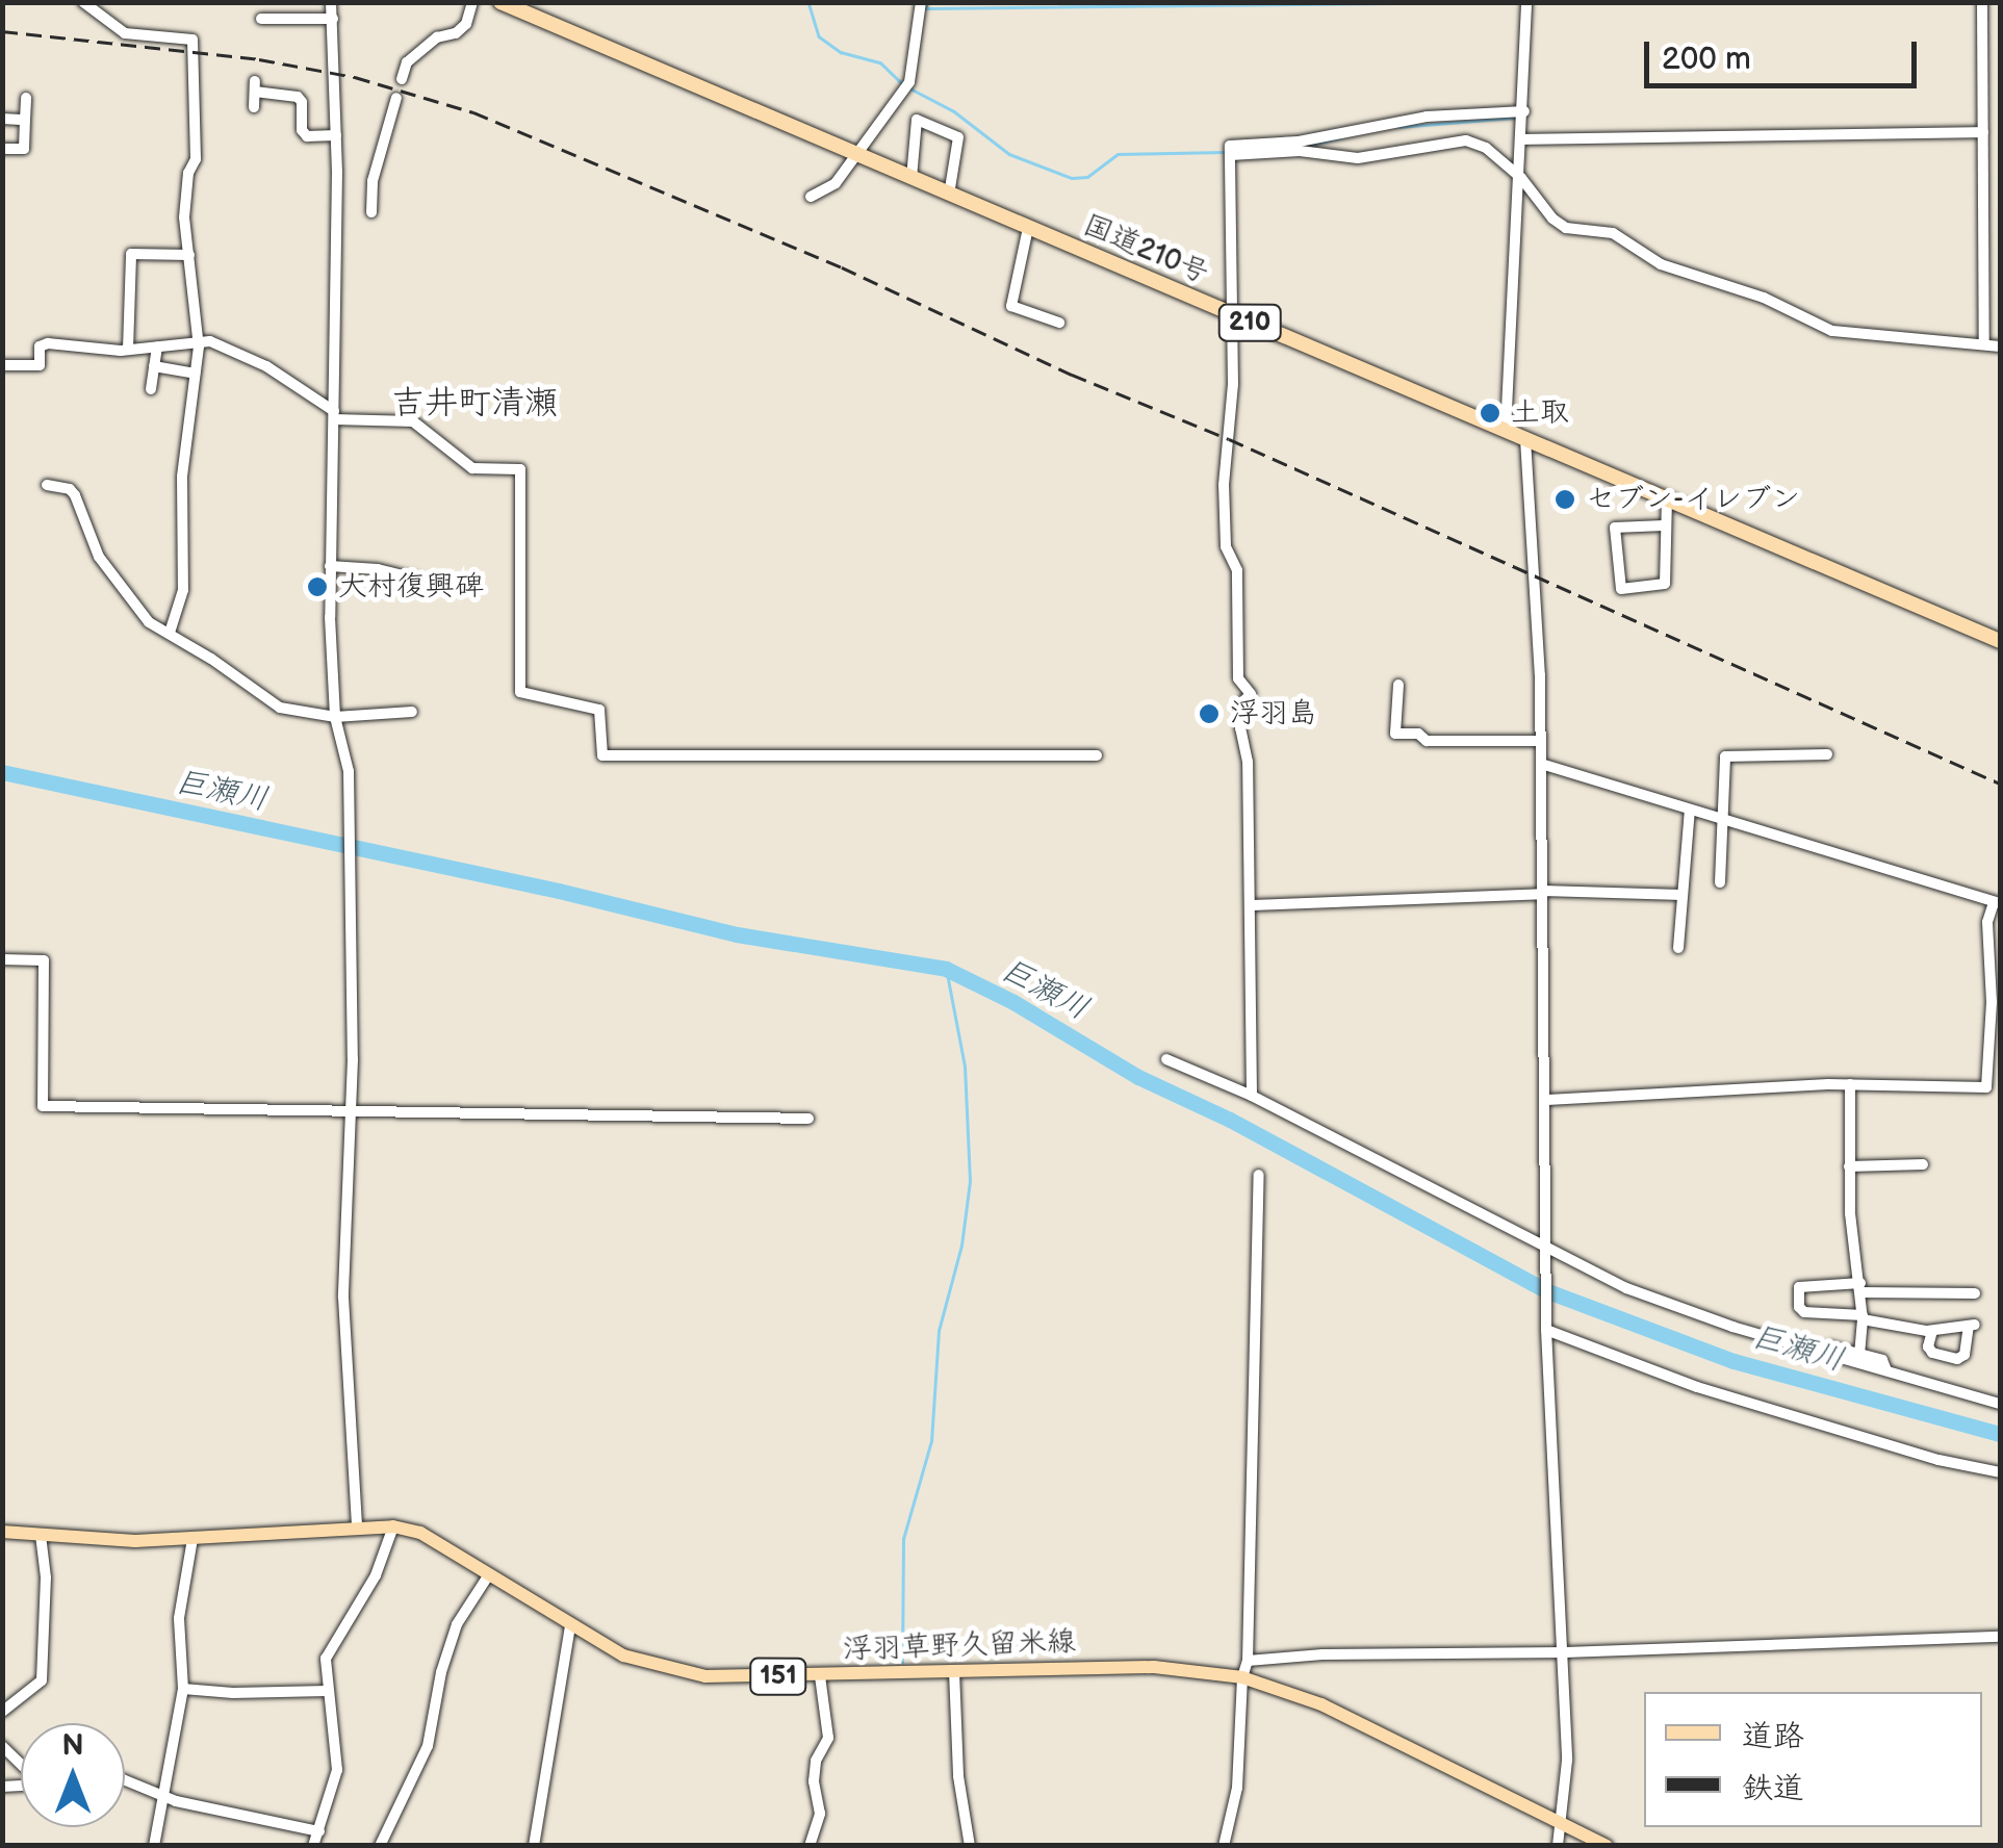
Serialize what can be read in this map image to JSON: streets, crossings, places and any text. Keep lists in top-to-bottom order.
{
  "streets": {
    "highway": ["国道210号", "210"],
    "main road": ["浮羽草野久留米線", "151"]
  },
  "districts": ["吉井町清瀬"],
  "water": ["巨瀬川"],
  "places": [
    "土取",
    "セブン-イレブン",
    "大村復興碑",
    "浮羽島"
  ],
  "legend": ["道路", "鉄道"],
  "scale_bar": "200 m",
  "north": "top"
}
